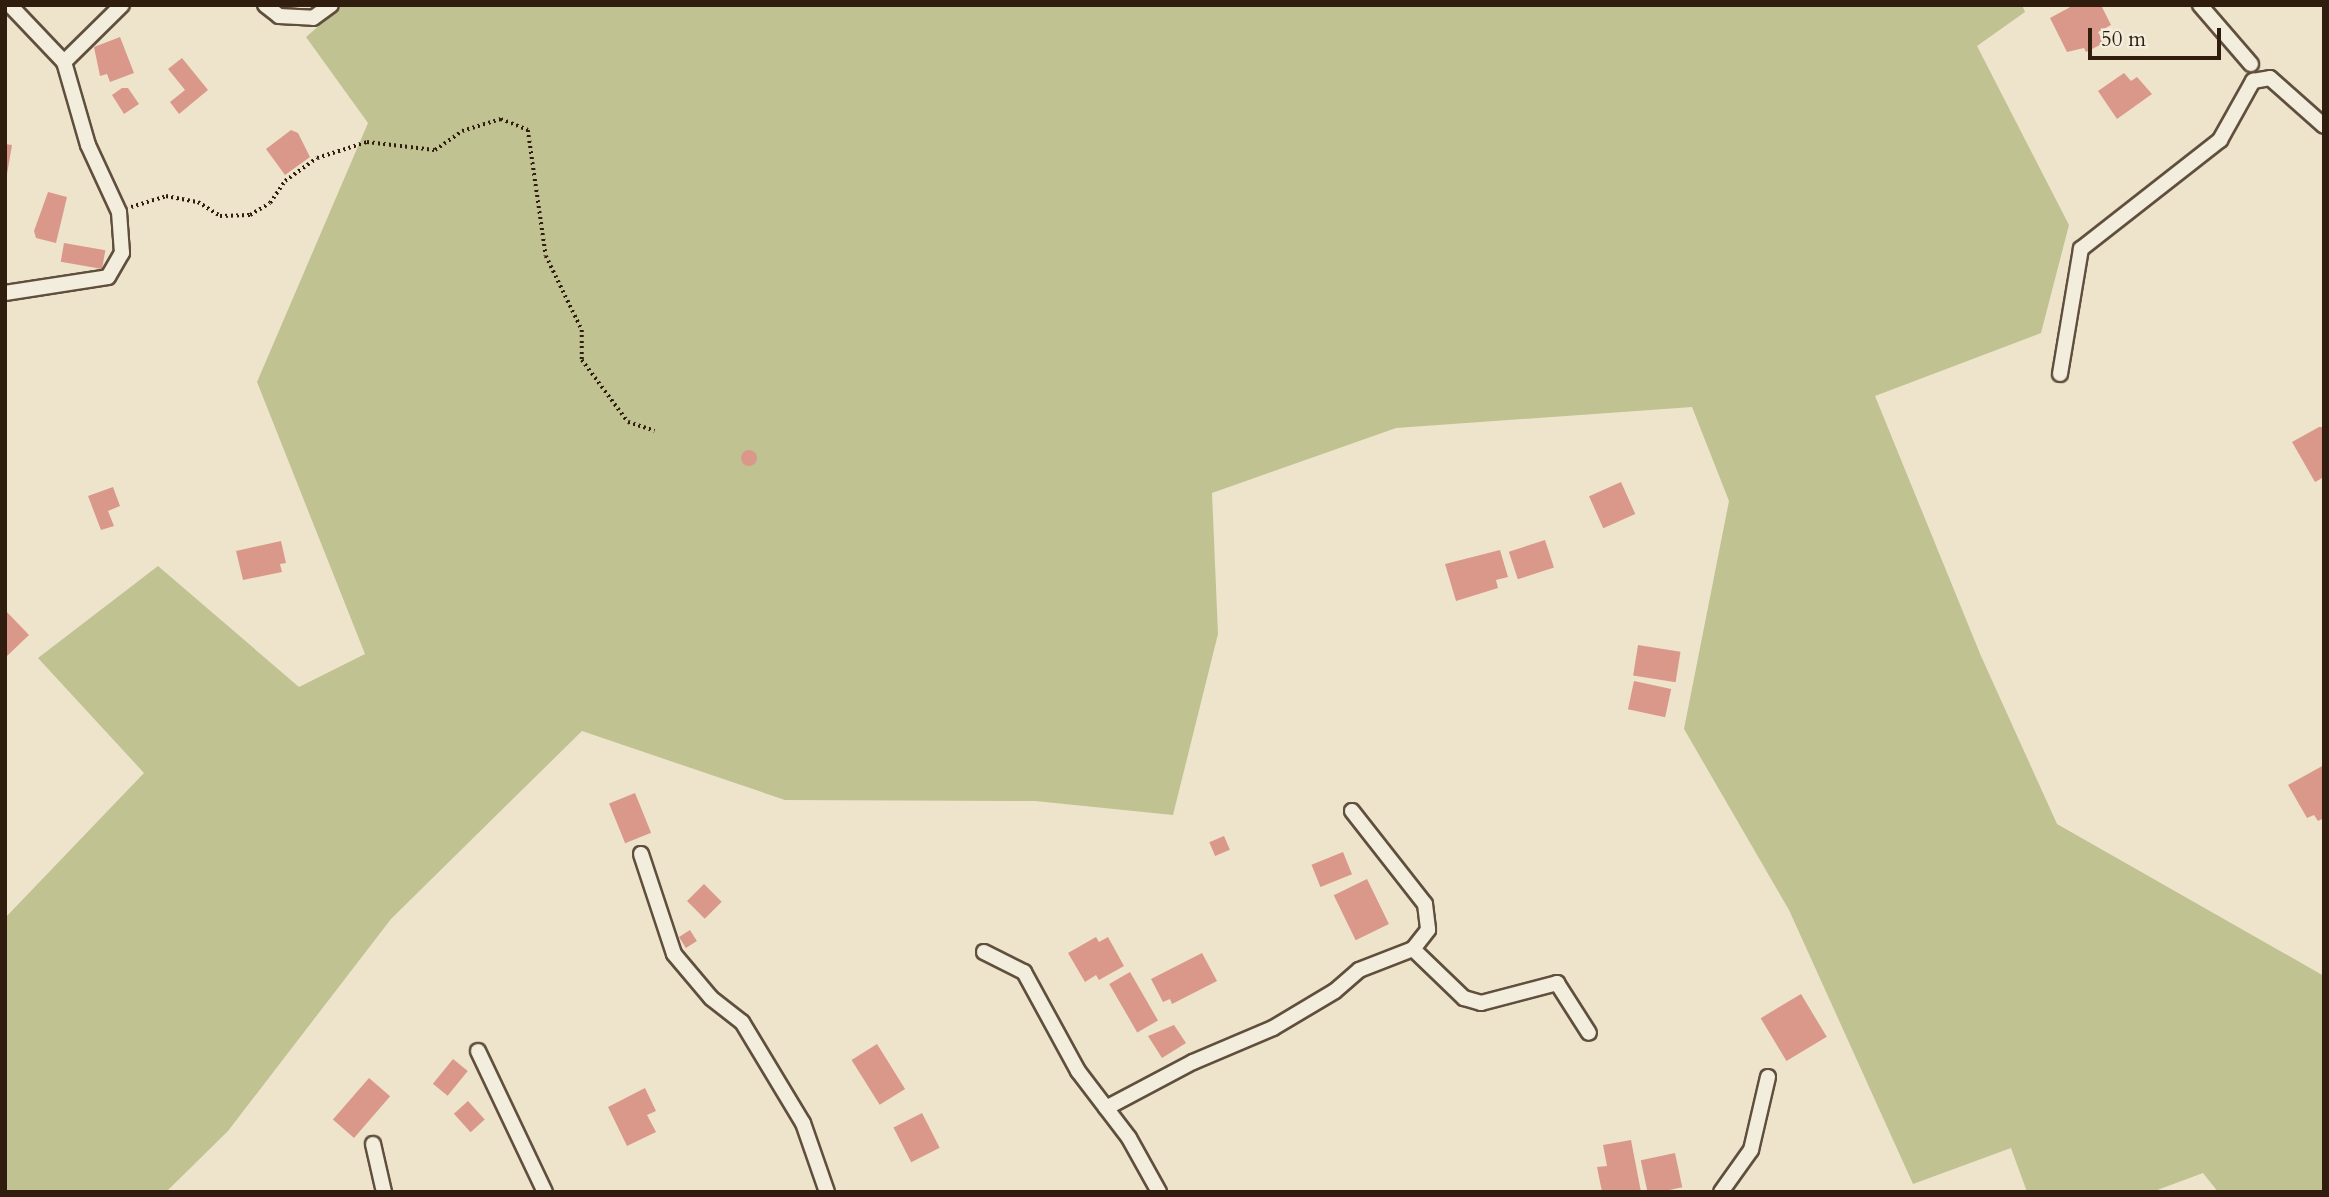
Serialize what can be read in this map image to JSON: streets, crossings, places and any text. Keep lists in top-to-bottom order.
{
  "scale_bar": "50 m"
}
